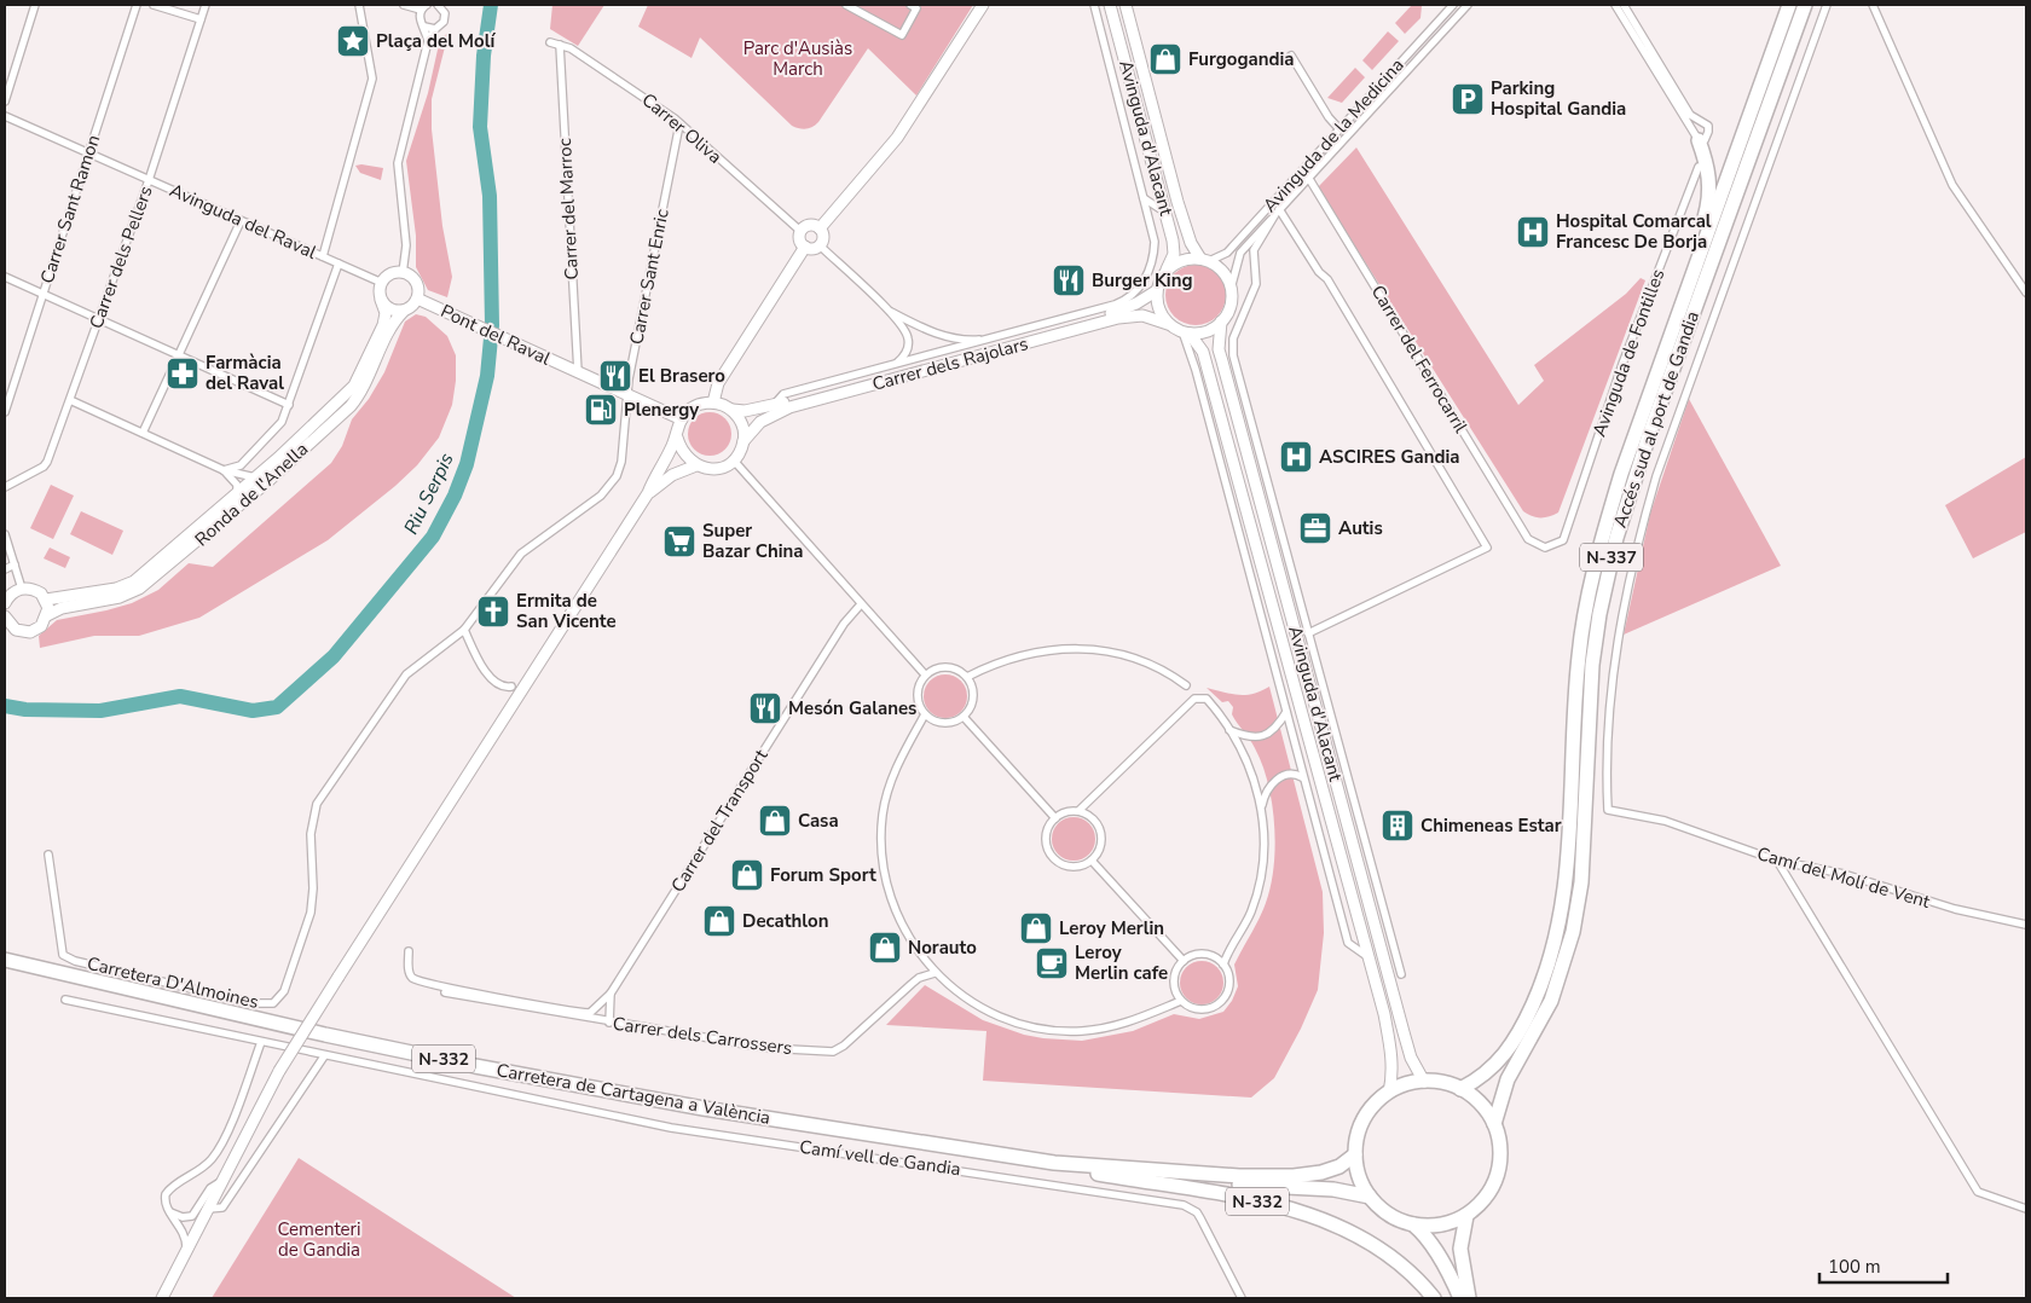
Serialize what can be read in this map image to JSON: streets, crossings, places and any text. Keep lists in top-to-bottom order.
{
  "streets": {
    "highway": [
      "Accés sud al port de Gandia",
      "N-337",
      "N-332",
      "Carretera de Cartagena a València"
    ],
    "main road": [
      "Avinguda d'Alacant",
      "Pont del Raval",
      "Carrer dels Rajolars",
      "Ronda de l'Anella"
    ],
    "street": [
      "Carrer Oliva",
      "Avinguda de la Medicina",
      "Carrer Sant Ramon",
      "Carrer del Marroc",
      "Avinguda del Raval",
      "Carrer dels Pellers",
      "Carrer Sant Enric",
      "Avinguda de Fontilles",
      "Carrer del Ferrocarril",
      "Carrer del Transport",
      "Camí del Molí de Vent",
      "Carretera D'Almoines",
      "Carrer dels Carrossers",
      "Camí vell de Gandia"
    ]
  },
  "crossings": [
    ["Carrer Oliva", "Carrer del Marroc"],
    ["Carrer Oliva", "Carrer Sant Enric"],
    ["Avinguda de la Medicina", "Avinguda d'Alacant"],
    ["Avinguda de la Medicina", "Carrer del Ferrocarril"],
    ["Avinguda de la Medicina", "Carrer dels Rajolars"],
    ["Avinguda d'Alacant", "Carrer del Ferrocarril"],
    ["Avinguda d'Alacant", "Carrer dels Rajolars"],
    ["Avinguda d'Alacant", "Accés sud al port de Gandia"],
    ["Avinguda d'Alacant", "N-332"],
    ["Carrer Sant Ramon", "Avinguda del Raval"],
    ["Carrer del Marroc", "Pont del Raval"],
    ["Avinguda del Raval", "Carrer dels Pellers"],
    ["Avinguda del Raval", "Pont del Raval"],
    ["Avinguda del Raval", "Ronda de l'Anella"],
    ["Carrer Sant Enric", "Pont del Raval"],
    ["Carrer Sant Enric", "Carretera D'Almoines"],
    ["Pont del Raval", "Carrer dels Rajolars"],
    ["Pont del Raval", "Ronda de l'Anella"],
    ["Avinguda de Fontilles", "Carrer del Ferrocarril"],
    ["Accés sud al port de Gandia", "N-332"],
    ["Carrer del Transport", "Carrer dels Carrossers"],
    ["N-332", "Carretera de Cartagena a València"]
  ],
  "water": ["Riu Serpis"],
  "parks": ["Parc d'Ausiàs March", "Cementeri de Gandia"],
  "places": {
    "place": ["Plaça del Molí"],
    "shop": [
      "Furgogandia",
      "Casa",
      "Forum Sport",
      "Decathlon",
      "Leroy Merlin",
      "Norauto"
    ],
    "parking": ["Parking Hospital Gandia"],
    "hospital": ["Hospital Comarcal Francesc De Borja", "ASCIRES Gandia"],
    "restaurant": ["Burger King", "El Brasero", "Mesón Galanes"],
    "pharmacy": ["Farmàcia del Raval"],
    "fuel station": ["Plenergy"],
    "office": ["Autis"],
    "supermarket": ["Super Bazar China"],
    "church": ["Ermita de San Vicente"],
    "building": ["Chimeneas Estar"],
    "cafe": ["Leroy Merlin cafe"]
  },
  "scale_bar": "100 m"
}
